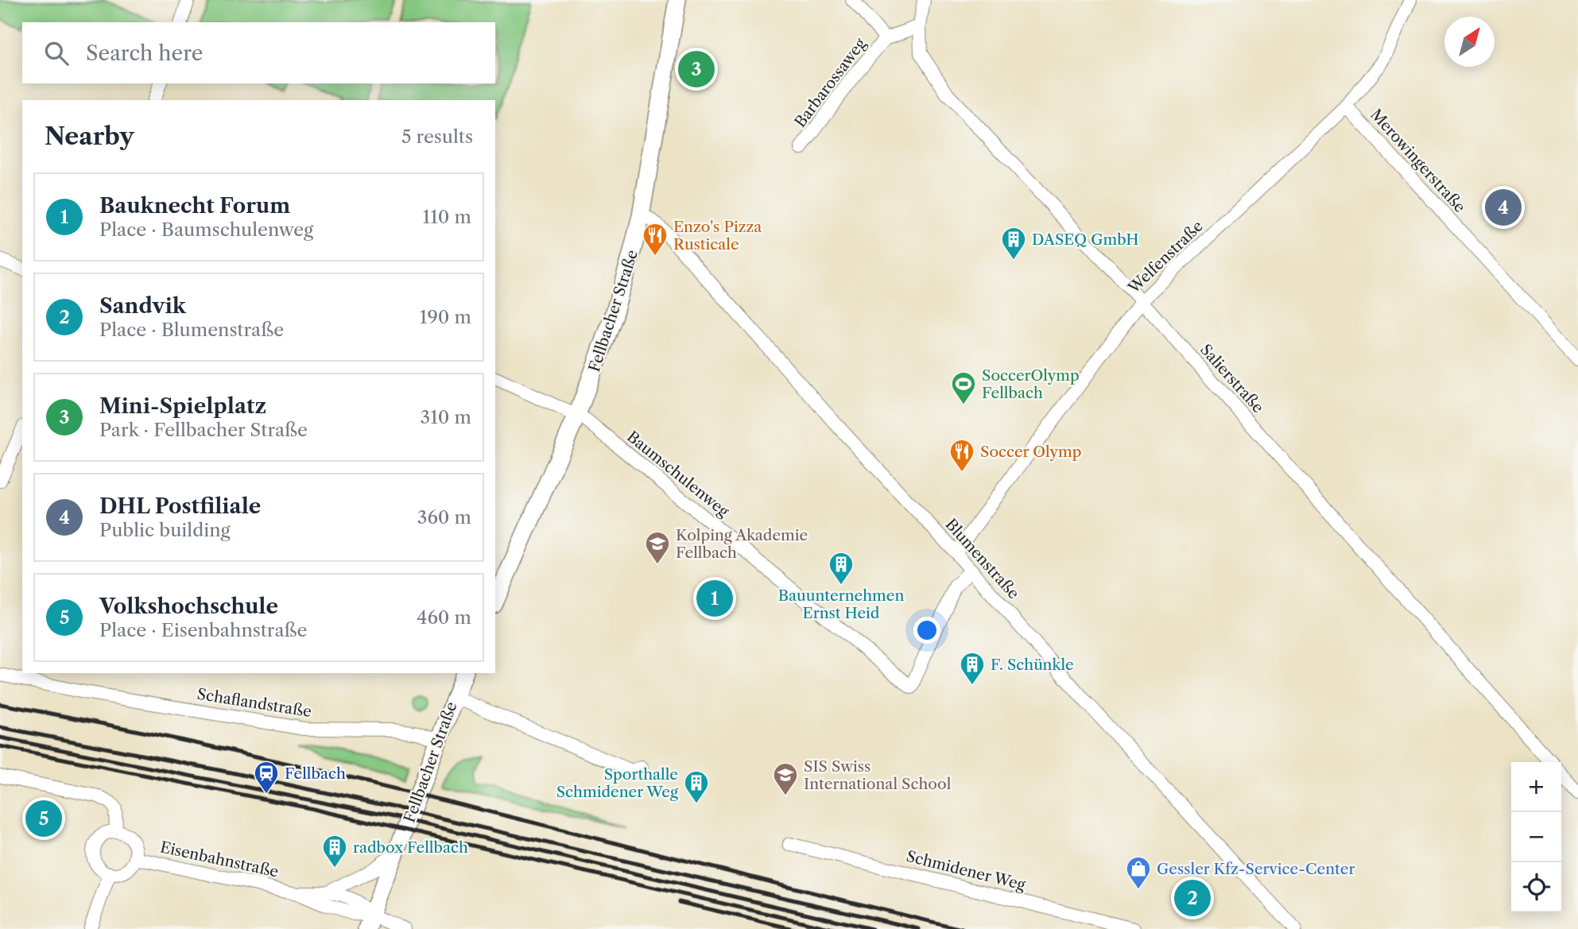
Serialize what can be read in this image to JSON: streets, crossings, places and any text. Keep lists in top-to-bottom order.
{
  "streets": {
    "street": [
      "Barbarossaweg",
      "Merowingerstraße",
      "Welfenstraße",
      "Fellbacher Straße",
      "Salierstraße",
      "Baumschulenweg",
      "Blumenstraße",
      "Schaflandstraße",
      "Eisenbahnstraße",
      "Schmidener Weg"
    ]
  },
  "crossings": [
    ["Barbarossaweg", "Salierstraße"],
    ["Merowingerstraße", "Welfenstraße"],
    ["Welfenstraße", "Salierstraße"],
    ["Welfenstraße", "Blumenstraße"],
    ["Fellbacher Straße", "Baumschulenweg"],
    ["Fellbacher Straße", "Blumenstraße"],
    ["Fellbacher Straße", "Schaflandstraße"],
    ["Fellbacher Straße", "Eisenbahnstraße"],
    ["Baumschulenweg", "Blumenstraße"]
  ],
  "places": {
    "restaurant": ["Enzo's Pizza Rusticale", "Soccer Olymp"],
    "building": [
      "DASEQ GmbH",
      "Bauunternehmen Ernst Heid",
      "F. Schünkle",
      "Sporthalle Schmidener Weg",
      "radbox Fellbach"
    ],
    "sports": ["SoccerOlymp Fellbach"],
    "school or university": ["Kolping Akademie Fellbach", "SIS Swiss International School"],
    "station": ["Fellbach"],
    "shop": ["Gessler Kfz-Service-Center"]
  },
  "north": "top right",
  "page": {
    "search": "Search here",
    "pins": [
      "3",
      "4",
      "1",
      "5",
      "2"
    ],
    "heading": ["Nearby", "5 results"],
    "list": [
      {
        "mark": "1",
        "name": "Bauknecht Forum",
        "note": "Place · Baumschulenweg",
        "value": "110 m"
      },
      {
        "mark": "2",
        "name": "Sandvik",
        "note": "Place · Blumenstraße",
        "value": "190 m"
      },
      {
        "mark": "3",
        "name": "Mini-Spielplatz",
        "note": "Park · Fellbacher Straße",
        "value": "310 m"
      },
      {
        "mark": "4",
        "name": "DHL Postfiliale",
        "note": "Public building",
        "value": "360 m"
      },
      {
        "mark": "5",
        "name": "Volkshochschule",
        "note": "Place · Eisenbahnstraße",
        "value": "460 m"
      }
    ],
    "map_buttons": ["+", "−"]
  }
}
